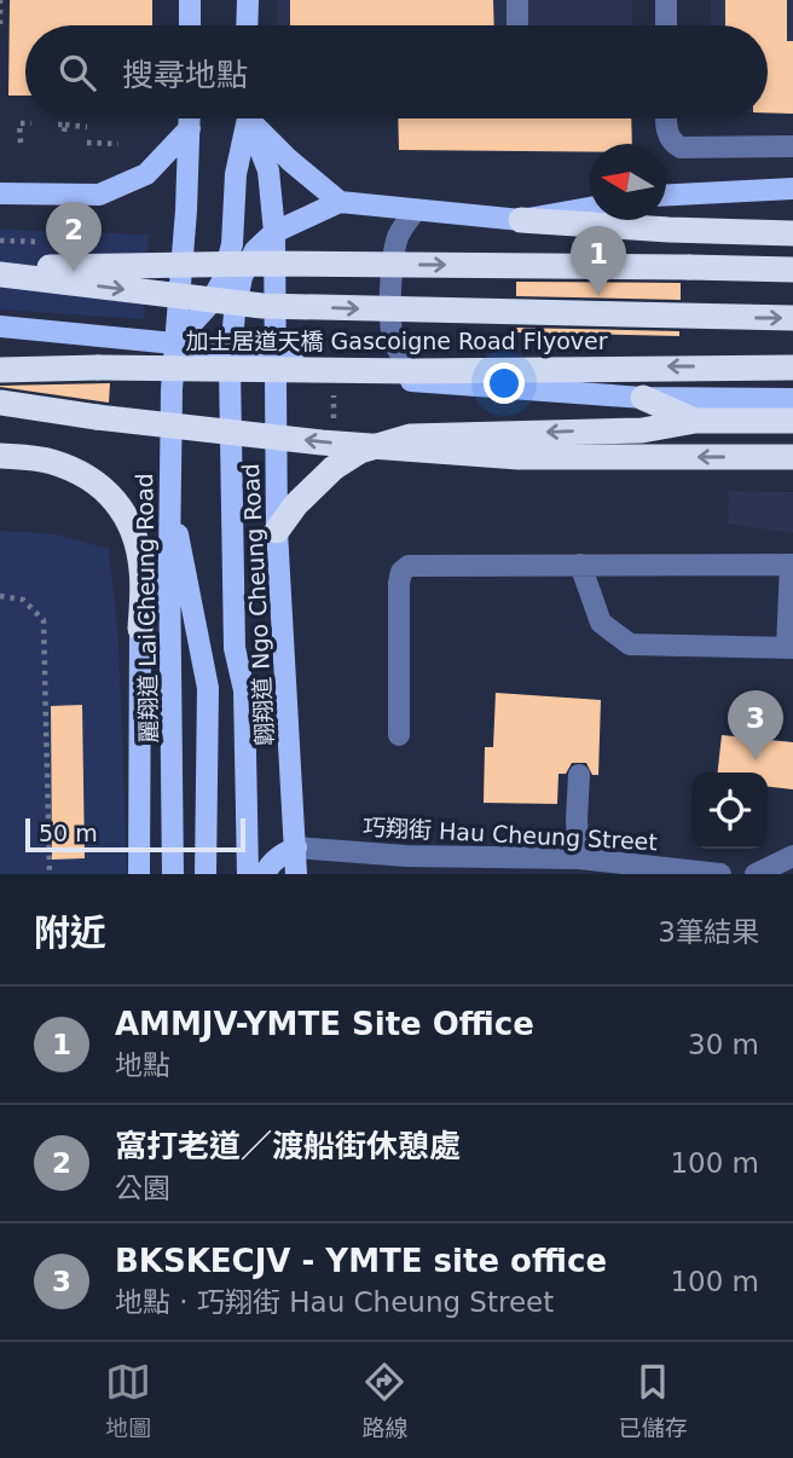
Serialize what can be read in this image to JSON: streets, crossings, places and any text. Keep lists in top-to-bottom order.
{
  "streets": {
    "highway": ["加士居道天橋 Gascoigne Road Flyover"],
    "main road": ["翺翔道 Ngo Cheung Road", "麗翔道 Lai Cheung Road"],
    "street": ["巧翔街 Hau Cheung Street"]
  },
  "crossings": [
    ["翺翔道 Ngo Cheung Road", "巧翔街 Hau Cheung Street"]
  ],
  "scale_bar": "50 m",
  "north": "left",
  "page": {
    "search": "搜尋地點",
    "pins": ["2", "1", "3"],
    "scale": "50 m",
    "heading": ["附近", "3筆結果"],
    "list": [
      {
        "mark": "1",
        "name": "AMMJV-YMTE Site Office",
        "note": "地點",
        "value": "30 m"
      },
      {
        "mark": "2",
        "name": "窩打老道／渡船街休憩處",
        "note": "公園",
        "value": "100 m"
      },
      {
        "mark": "3",
        "name": "BKSKECJV - YMTE site office",
        "note": "地點 · 巧翔街 Hau Cheung Street",
        "value": "100 m"
      }
    ],
    "nav": ["地圖", "路線", "已儲存"]
  }
}
